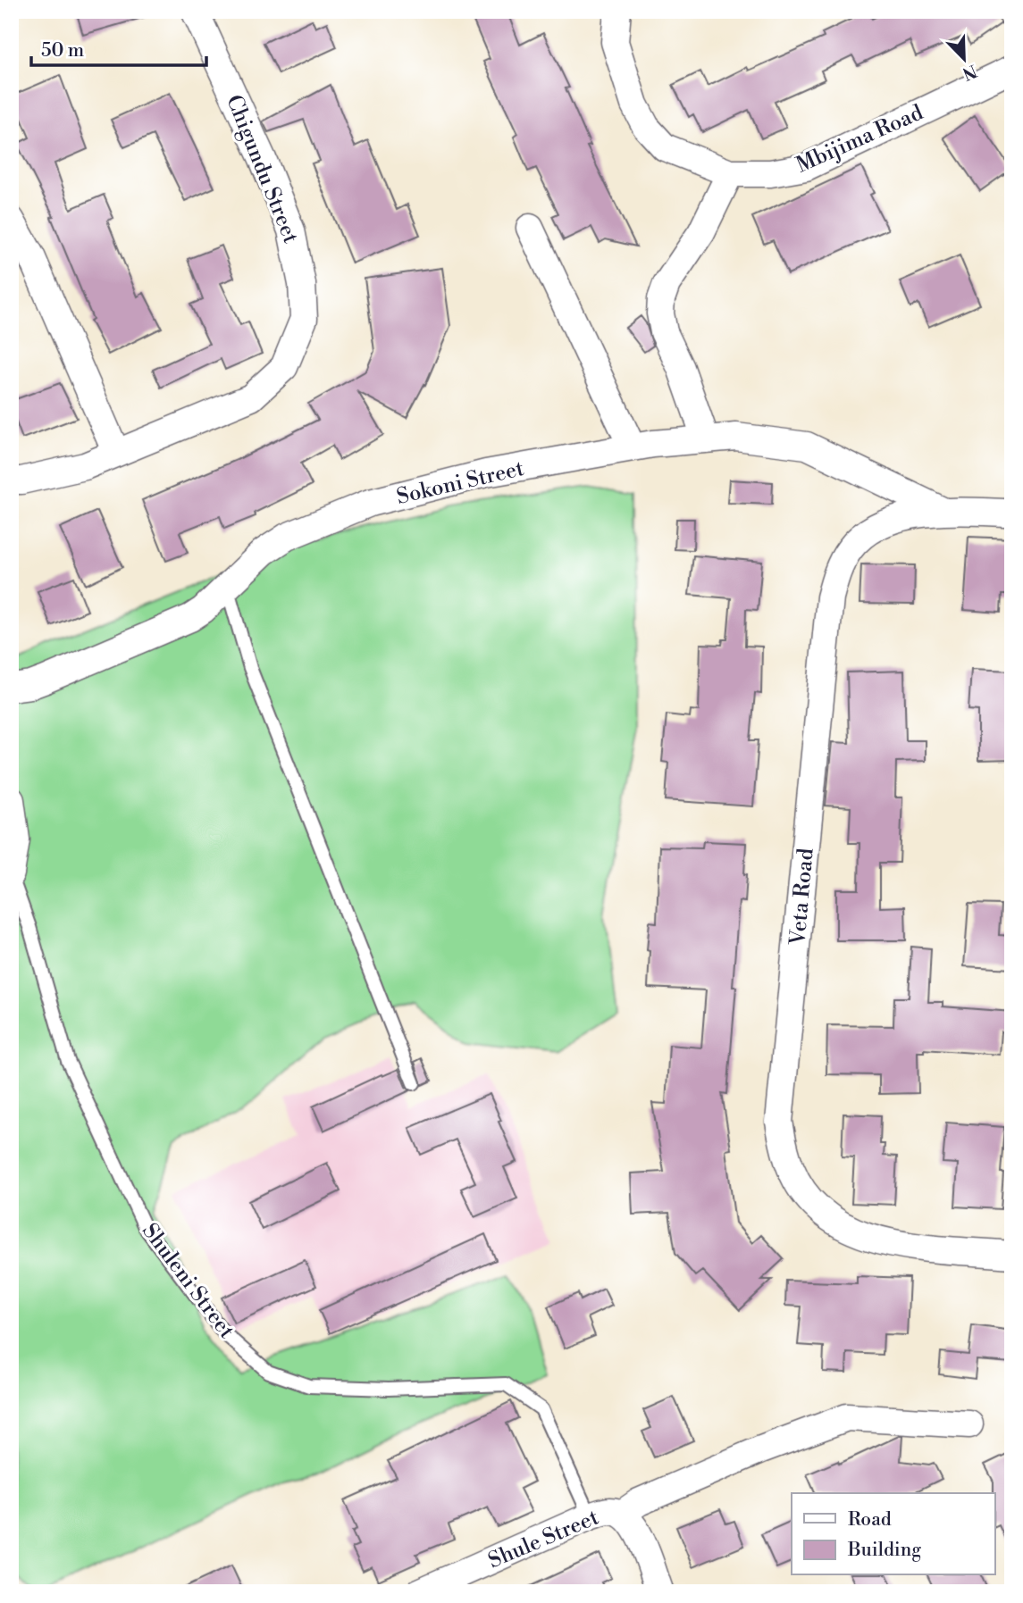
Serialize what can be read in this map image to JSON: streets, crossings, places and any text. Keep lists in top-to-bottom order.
{
  "streets": {
    "street": [
      "Mbijima Road",
      "Chigundu Street",
      "Sokoni Street",
      "Veta Road",
      "Shuleni Street",
      "Shule Street"
    ]
  },
  "crossings": [
    ["Sokoni Street", "Veta Road"],
    ["Shuleni Street", "Shule Street"]
  ],
  "legend": ["Road", "Building"],
  "scale_bar": "50 m",
  "north": "bottom right"
}
